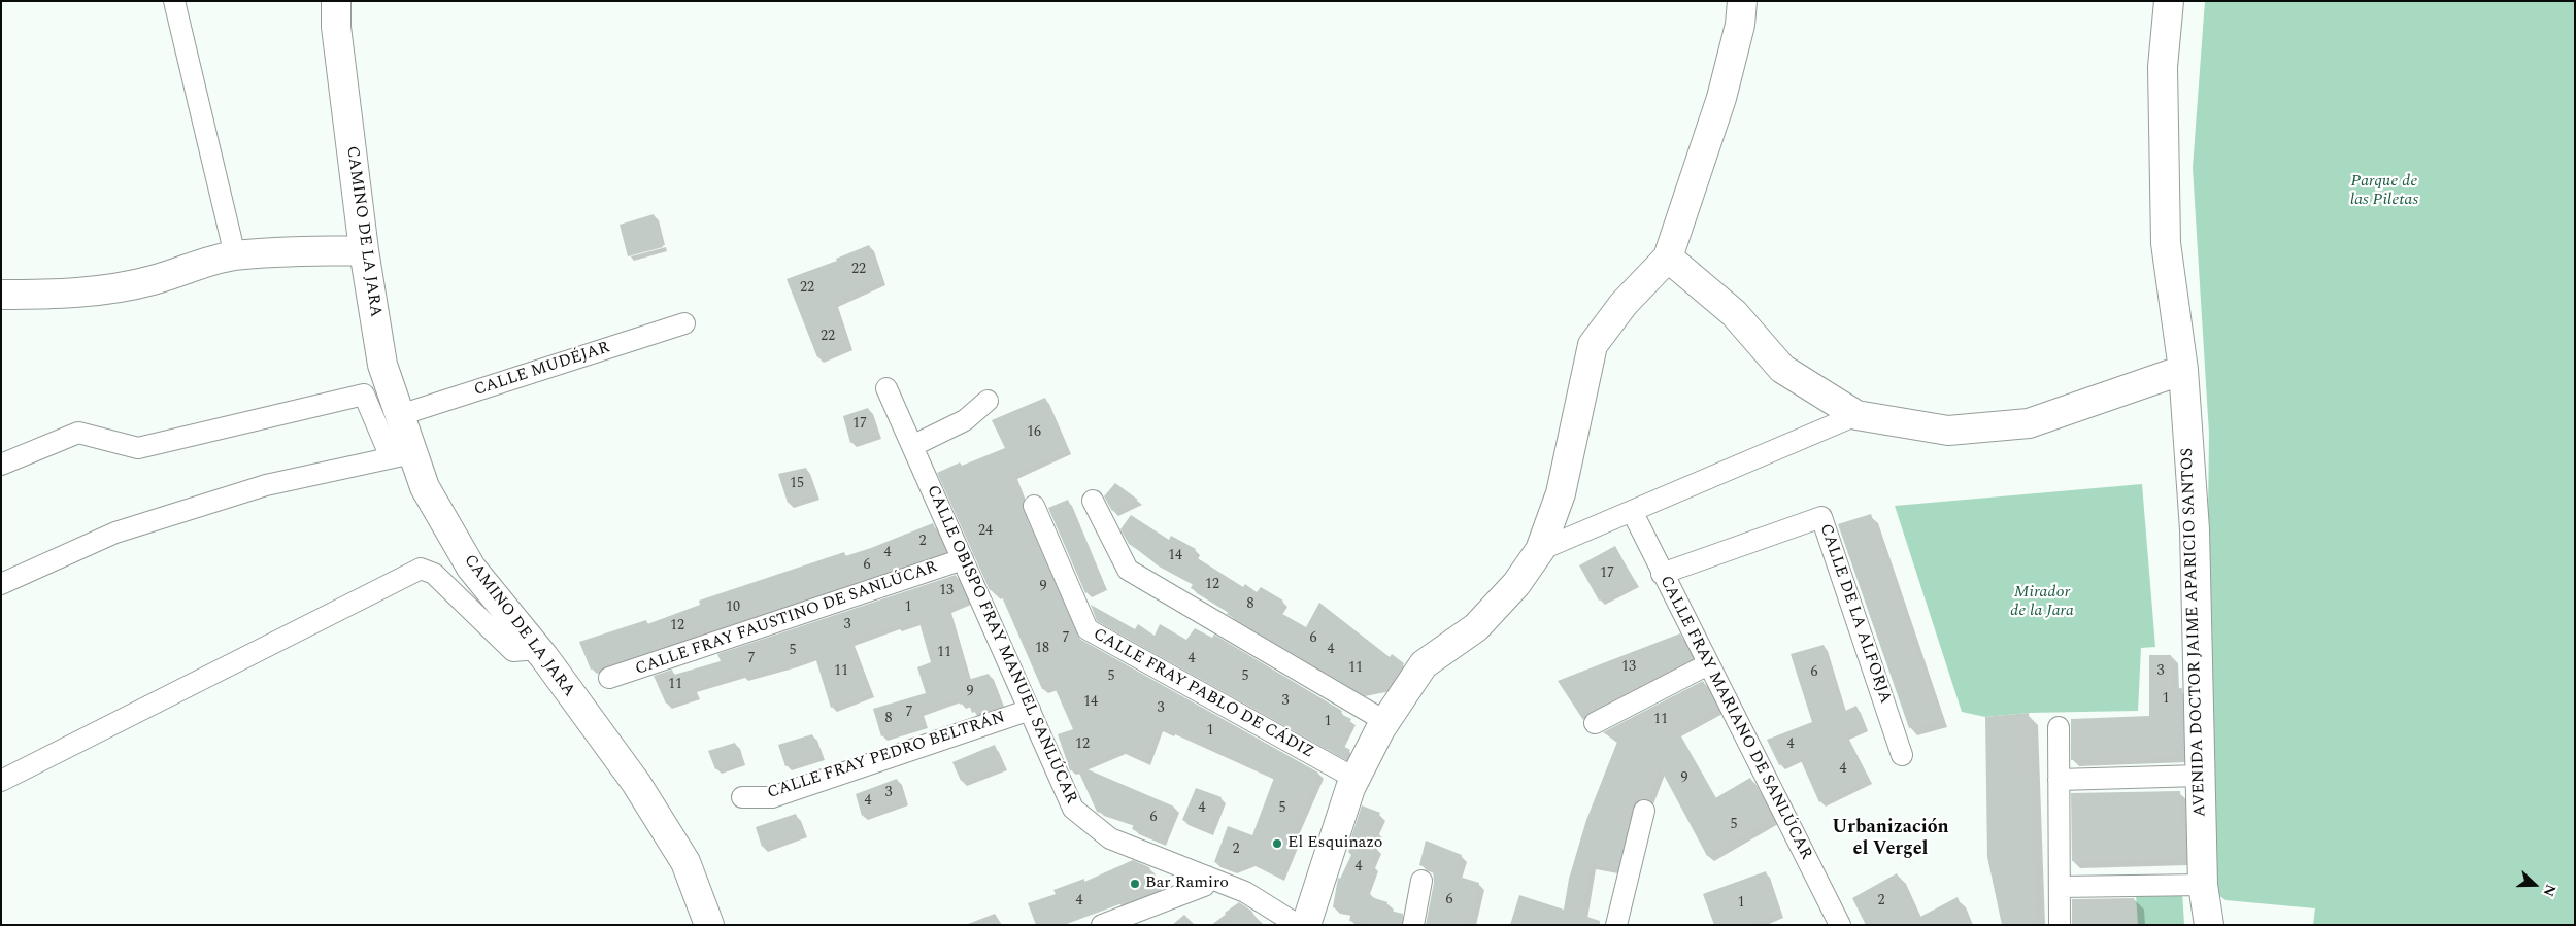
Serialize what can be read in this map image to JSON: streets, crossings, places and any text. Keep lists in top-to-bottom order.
{
  "streets": {
    "street": [
      "CAMINO DE LA JARA",
      "CALLE MUDÉJAR",
      "CALLE DE LA ALFORJA",
      "CALLE FRAY FAUSTINO DE SANLÚCAR",
      "AVENIDA DOCTOR JAIME APARICIO SANTOS",
      "CALLE OBISPO FRAY MANUEL SANLÚCAR",
      "CALLE FRAY PABLO DE CÁDIZ",
      "CALLE FRAY MARIANO DE SANLÚCAR",
      "CALLE FRAY PEDRO BELTRÁN"
    ]
  },
  "crossings": [
    ["CAMINO DE LA JARA", "CALLE MUDÉJAR"],
    ["CALLE DE LA ALFORJA", "CALLE FRAY MARIANO DE SANLÚCAR"],
    ["CALLE FRAY FAUSTINO DE SANLÚCAR", "CALLE OBISPO FRAY MANUEL SANLÚCAR"],
    ["CALLE OBISPO FRAY MANUEL SANLÚCAR", "CALLE FRAY PEDRO BELTRÁN"]
  ],
  "districts": ["Urbanización el Vergel"],
  "parks": ["Parque de las Piletas", "Mirador de la Jara"],
  "places": ["El Esquinazo", "Bar Ramiro"],
  "house_numbers": [
    "22",
    "22",
    "22",
    "17",
    "16",
    "15",
    "24",
    "2",
    "4",
    "14",
    "6",
    "17",
    "12",
    "9",
    "13",
    "8",
    "10",
    "1",
    "3",
    "12",
    "7",
    "6",
    "18",
    "4",
    "5",
    "11",
    "7",
    "4",
    "13",
    "11",
    "11",
    "3",
    "6",
    "5",
    "5",
    "11",
    "9",
    "1",
    "3",
    "14",
    "3",
    "7",
    "8",
    "11",
    "1",
    "1",
    "12",
    "4",
    "4",
    "9",
    "3",
    "4",
    "4",
    "5",
    "6",
    "5",
    "2",
    "4",
    "6",
    "4",
    "2",
    "1"
  ],
  "north": "right"
}
